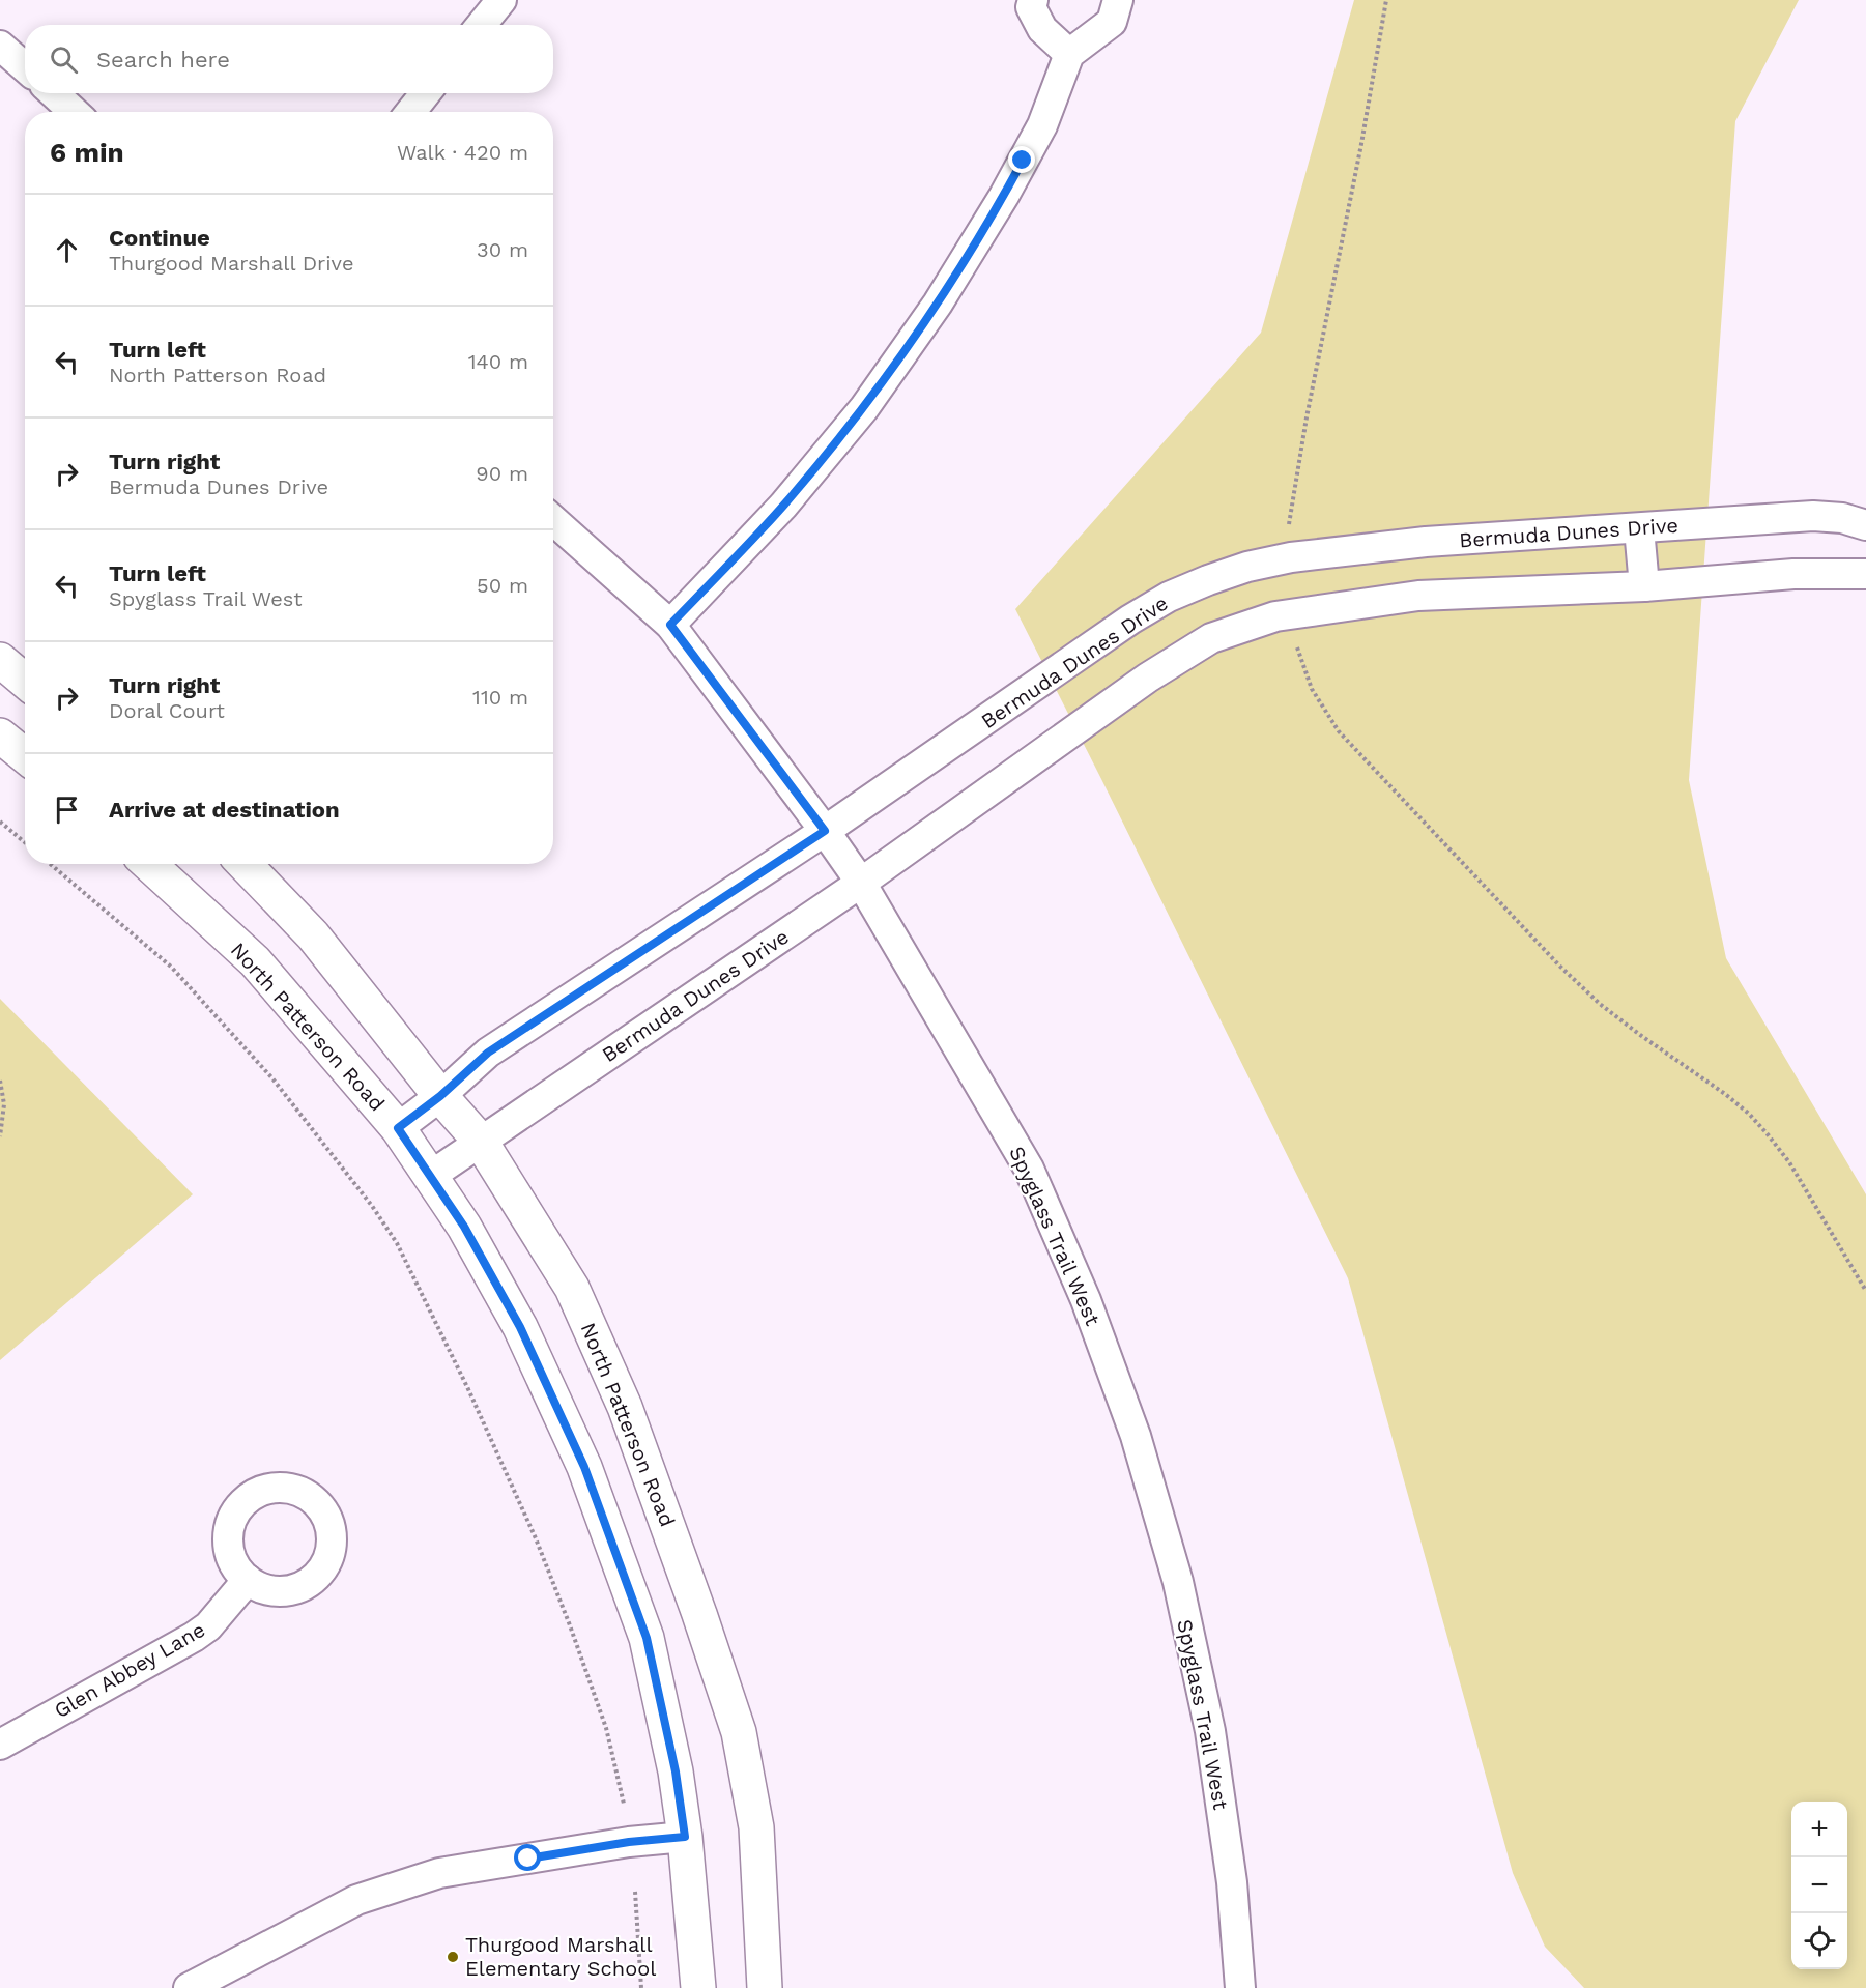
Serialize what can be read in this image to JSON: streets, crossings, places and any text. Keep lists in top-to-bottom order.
{
  "streets": {
    "street": [
      "Bermuda Dunes Drive",
      "North Patterson Road",
      "Spyglass Trail West",
      "Glen Abbey Lane"
    ]
  },
  "crossings": [
    ["Bermuda Dunes Drive", "North Patterson Road"],
    ["Bermuda Dunes Drive", "Spyglass Trail West"]
  ],
  "places": ["Thurgood Marshall Elementary School"],
  "page": {
    "search": "Search here",
    "heading": ["6 min", "Walk · 420 m"],
    "list": [
      ["Continue", "Thurgood Marshall Drive", "30 m"],
      ["Turn left", "North Patterson Road", "140 m"],
      ["Turn right", "Bermuda Dunes Drive", "90 m"],
      ["Turn left", "Spyglass Trail West", "50 m"],
      ["Turn right", "Doral Court", "110 m"],
      "Arrive at destination"
    ],
    "map_buttons": ["+", "−"]
  }
}
